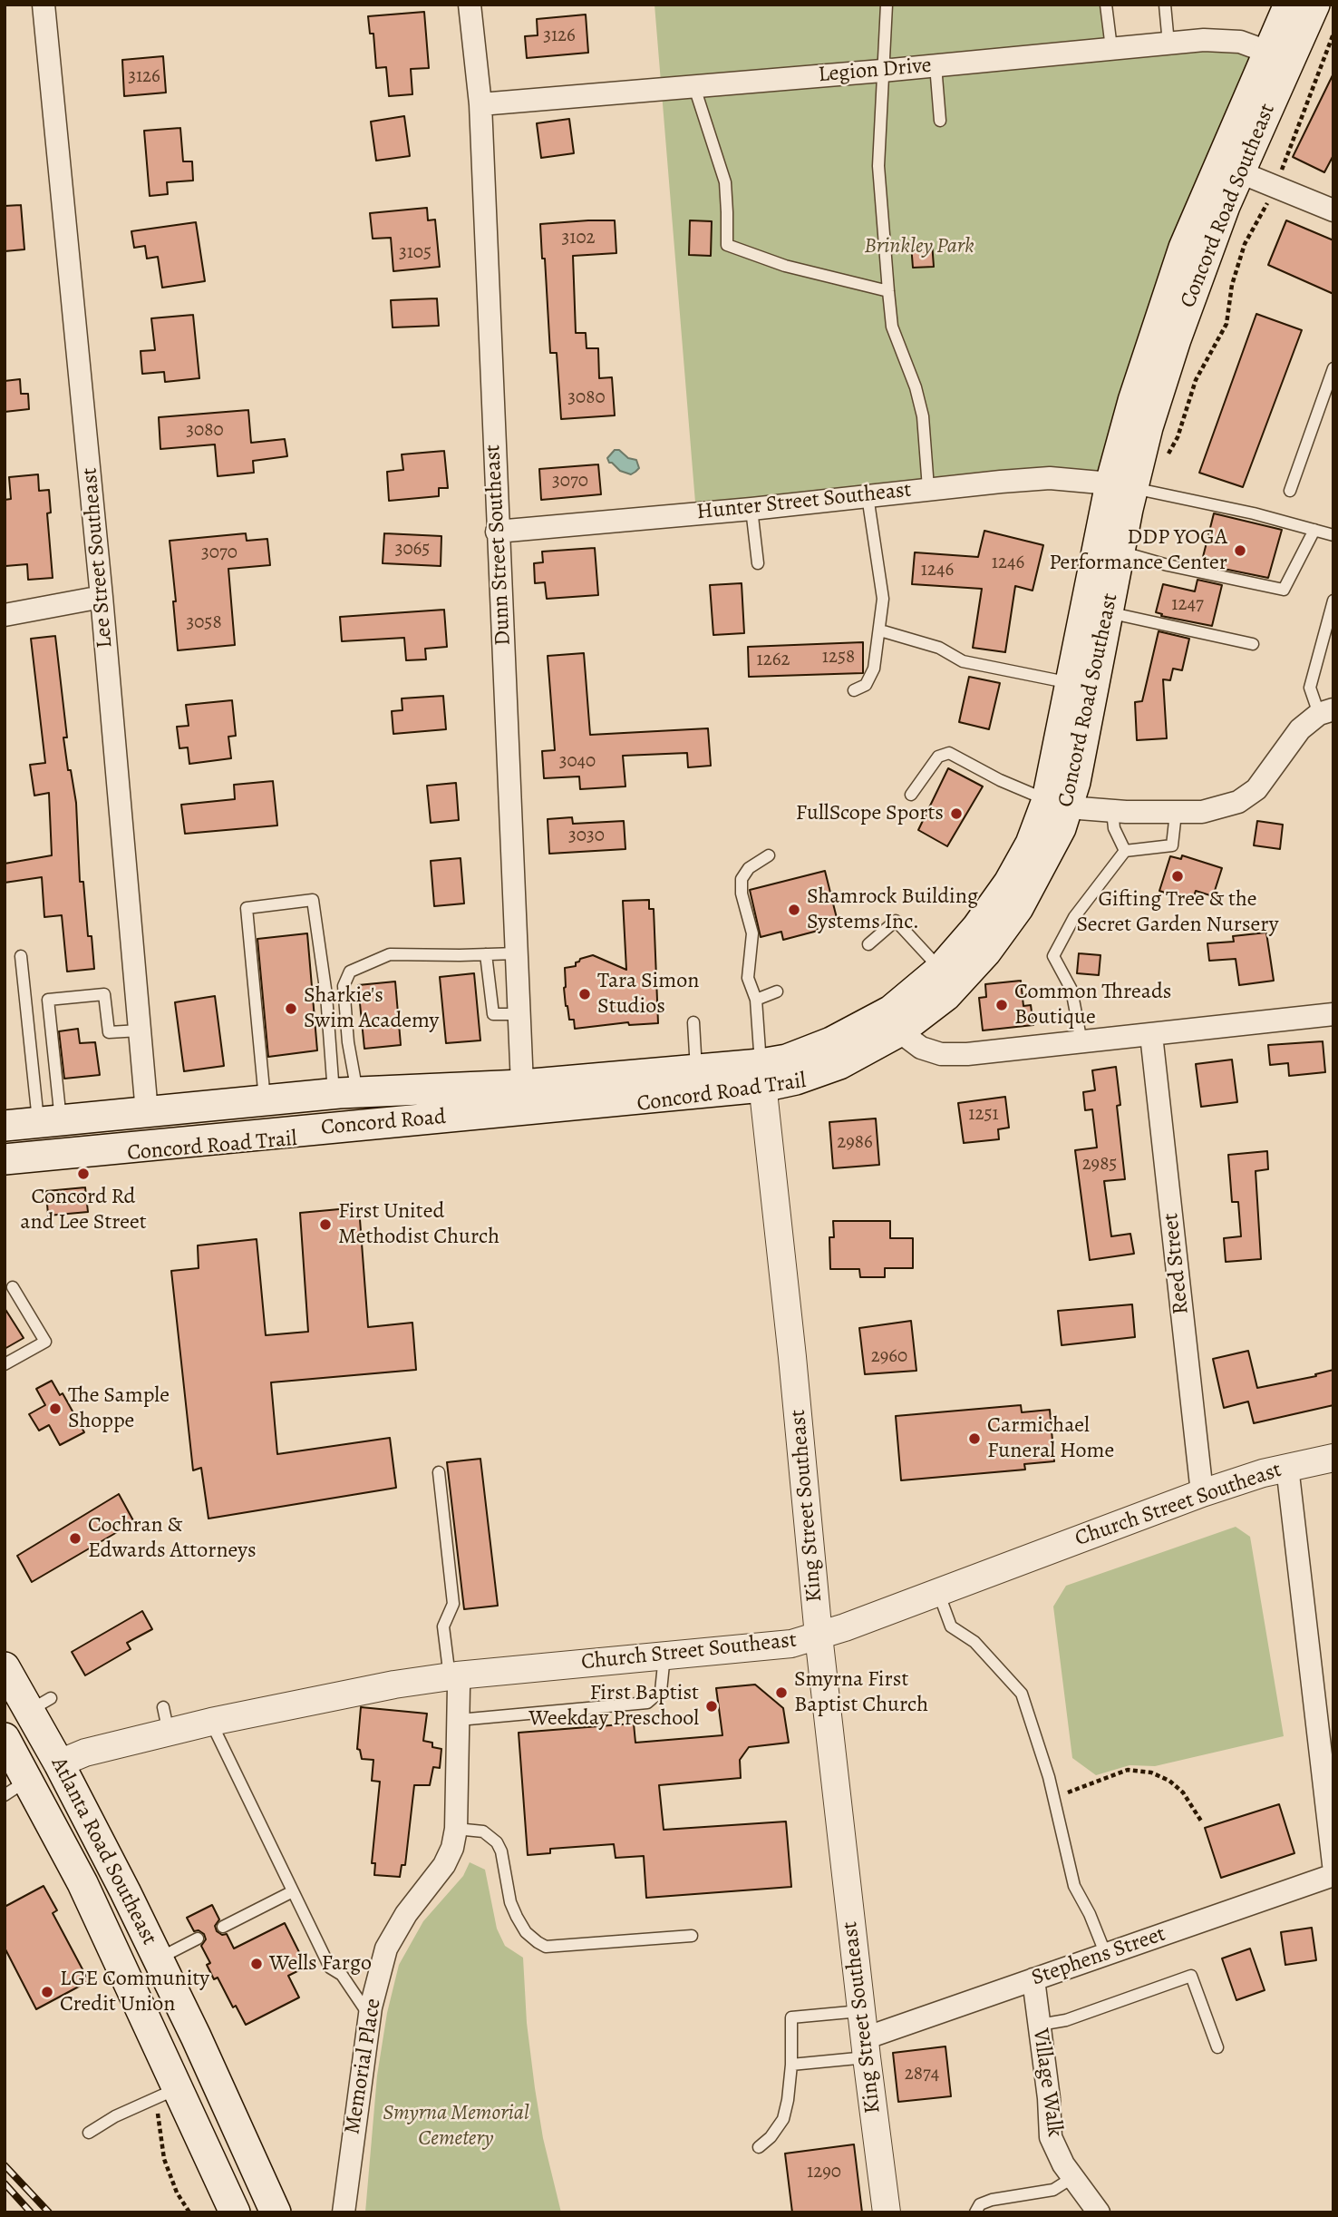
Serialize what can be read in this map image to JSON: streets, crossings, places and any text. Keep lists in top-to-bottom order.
{
  "streets": {
    "main road": ["Concord Road Southeast", "Concord Road", "Atlanta Road Southeast"],
    "street": [
      "Legion Drive",
      "Hunter Street Southeast",
      "Dunn Street Southeast",
      "Lee Street Southeast",
      "Reed Street",
      "Church Street Southeast",
      "King Street Southeast",
      "Stephens Street",
      "Memorial Place",
      "Village Walk"
    ]
  },
  "crossings": [
    ["Legion Drive", "Concord Road Southeast"],
    ["Legion Drive", "Dunn Street Southeast"],
    ["Concord Road Southeast", "Hunter Street Southeast"],
    ["Concord Road Southeast", "Concord Road"],
    ["Concord Road Southeast", "King Street Southeast"],
    ["Hunter Street Southeast", "Dunn Street Southeast"],
    ["Dunn Street Southeast", "Concord Road"],
    ["Lee Street Southeast", "Concord Road"],
    ["Concord Road", "King Street Southeast"],
    ["Reed Street", "Church Street Southeast"],
    ["Church Street Southeast", "King Street Southeast"],
    ["Church Street Southeast", "Atlanta Road Southeast"],
    ["Church Street Southeast", "Memorial Place"],
    ["King Street Southeast", "Stephens Street"],
    ["Stephens Street", "Village Walk"]
  ],
  "parks": ["Brinkley Park", "Smyrna Memorial Cemetery"],
  "places": [
    "DDP YOGA Performance Center",
    "FullScope Sports",
    "Gifting Tree & the Secret Garden Nursery",
    "Shamrock Building Systems Inc.",
    "Tara Simon Studios",
    "Common Threads Boutique",
    "Sharkie's Swim Academy",
    "Concord Rd and Lee Street",
    "First United Methodist Church",
    "The Sample Shoppe",
    "Carmichael Funeral Home",
    "Cochran & Edwards Attorneys",
    "Smyrna First Baptist Church",
    "First Baptist Weekday Preschool",
    "Wells Fargo",
    "LGE Community Credit Union"
  ],
  "house_numbers": [
    "3126",
    "3126",
    "3102",
    "3105",
    "3080",
    "3080",
    "3070",
    "3065",
    "3070",
    "1246",
    "1246",
    "1247",
    "3058",
    "1258",
    "1262",
    "3040",
    "3030",
    "1251",
    "2986",
    "2985",
    "2960",
    "2874",
    "1290"
  ]
}
